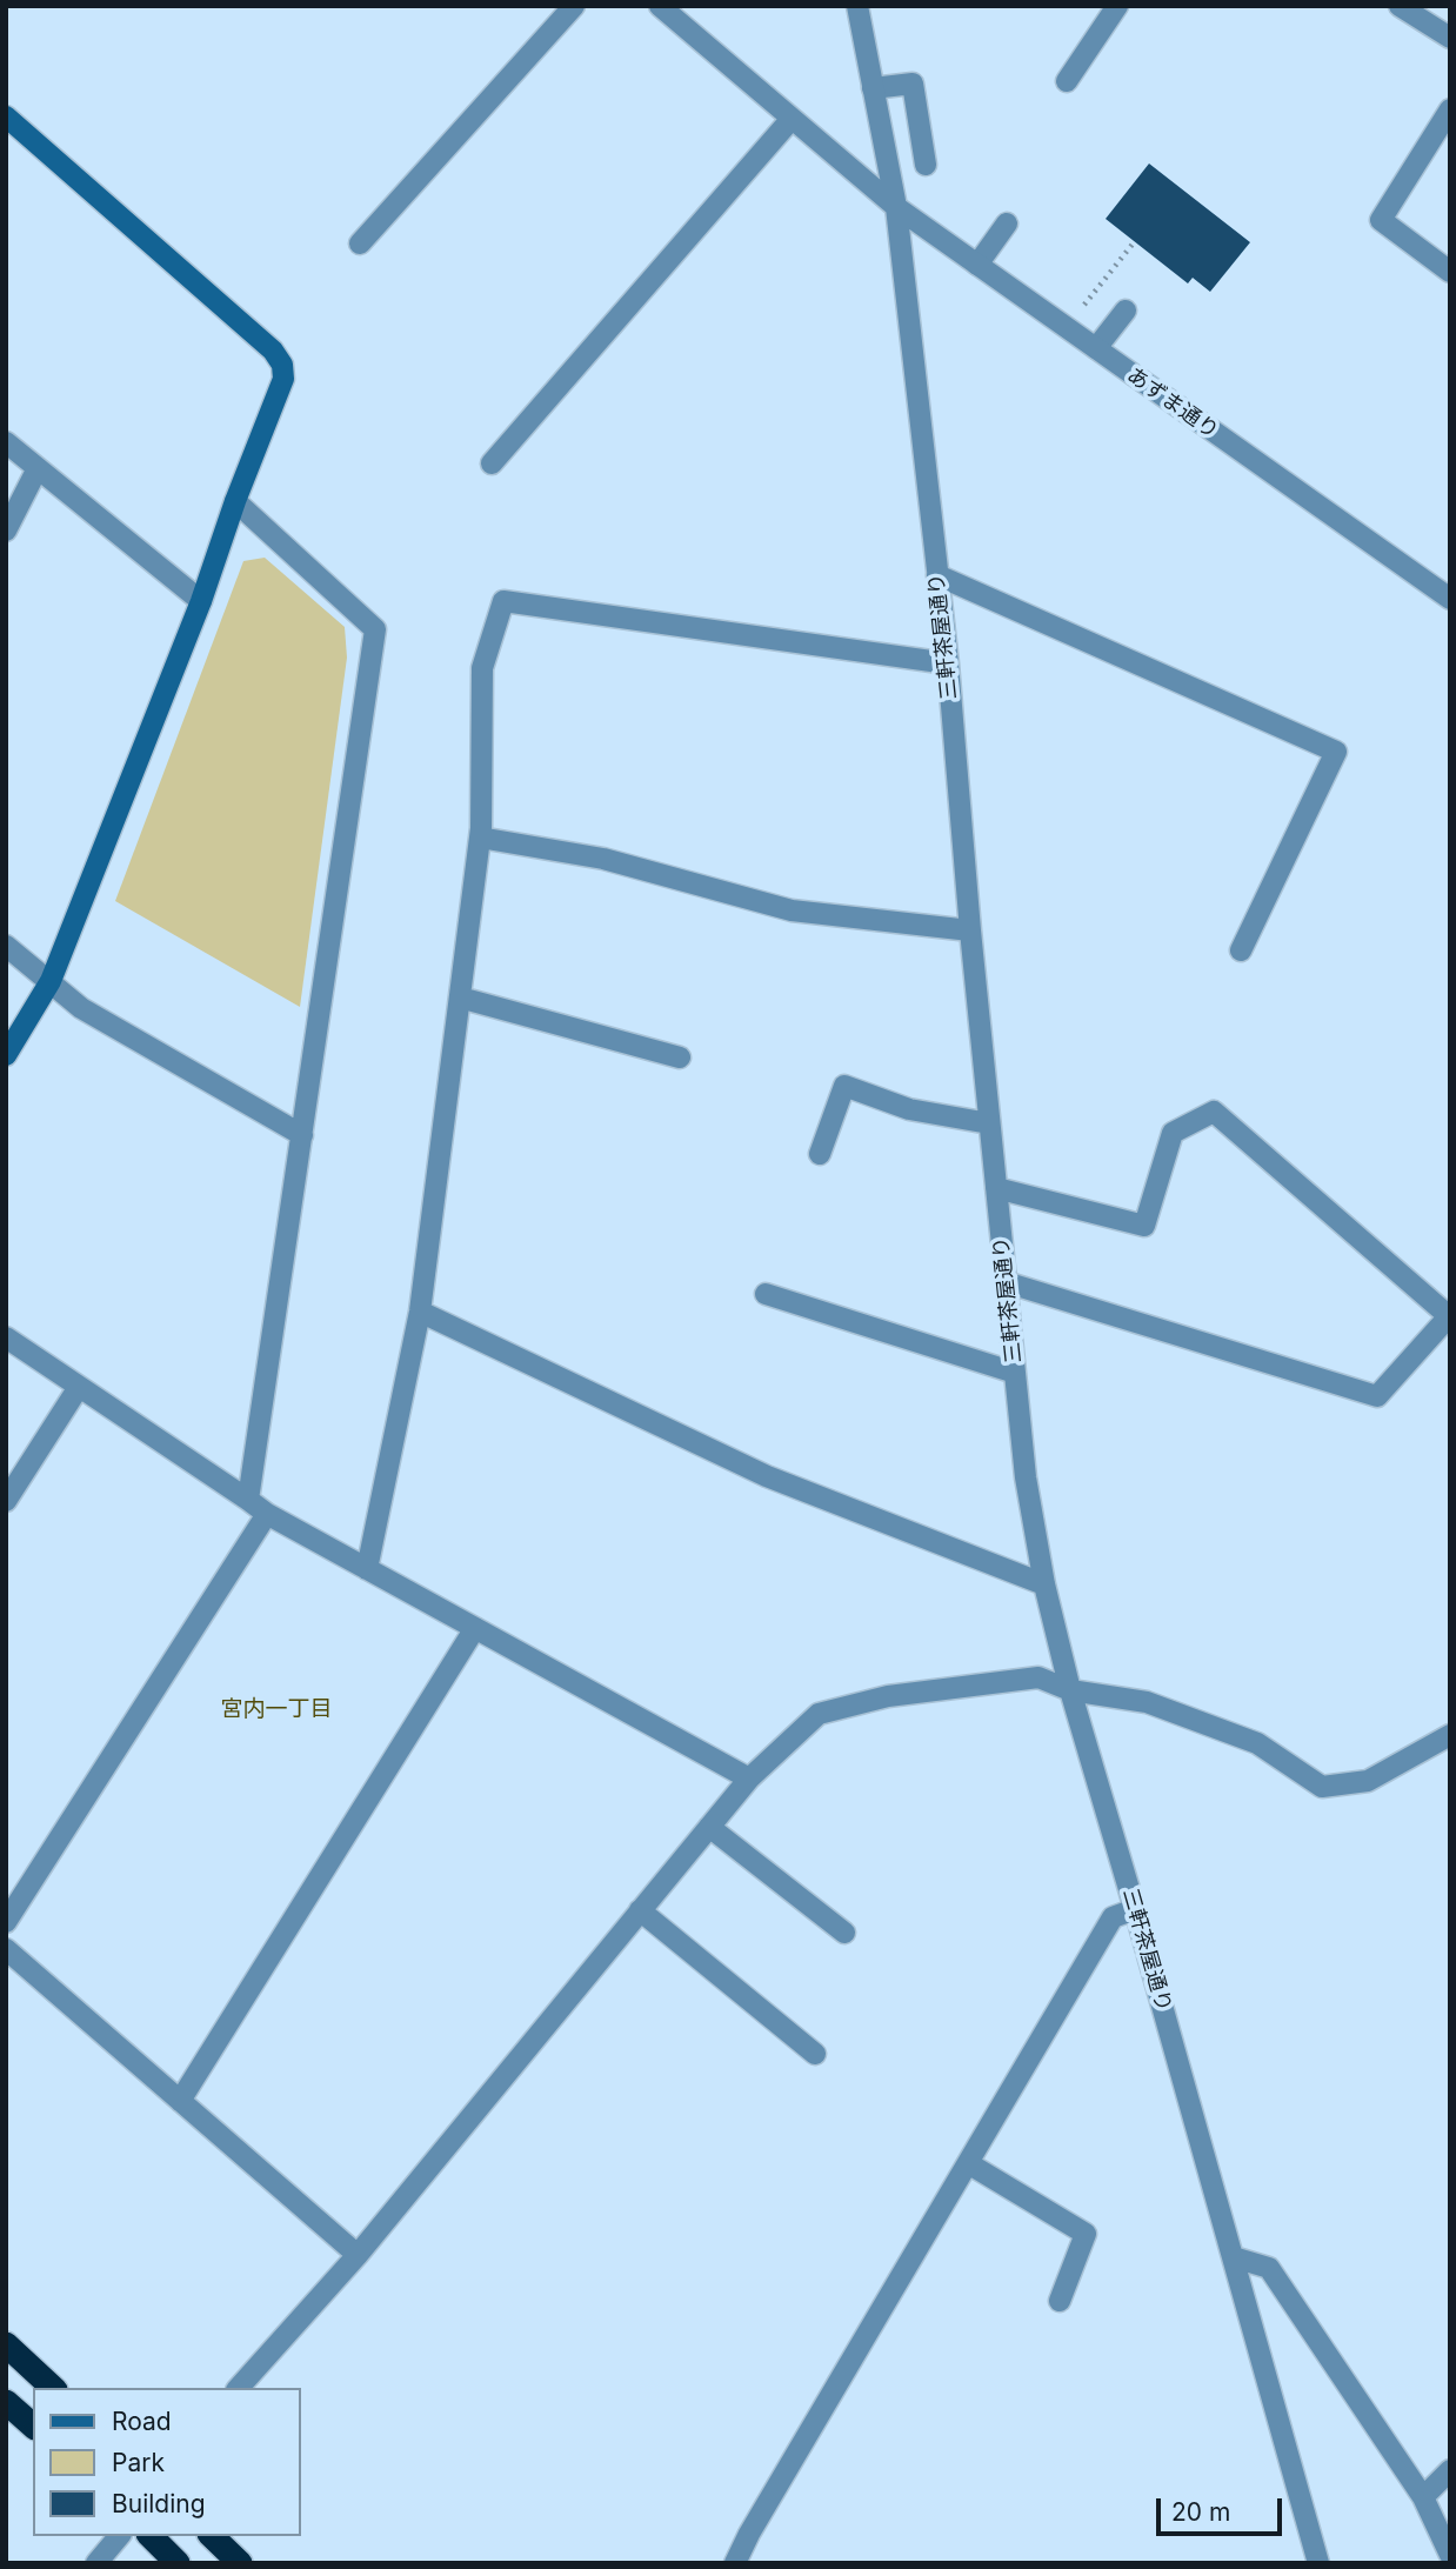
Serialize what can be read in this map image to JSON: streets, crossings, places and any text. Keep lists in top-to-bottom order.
{
  "streets": {
    "street": ["あずま通り", "三軒茶屋通り"]
  },
  "crossings": [
    ["あずま通り", "三軒茶屋通り"]
  ],
  "districts": ["宮内一丁目"],
  "legend": ["Road", "Park", "Building"],
  "scale_bar": "20 m"
}
